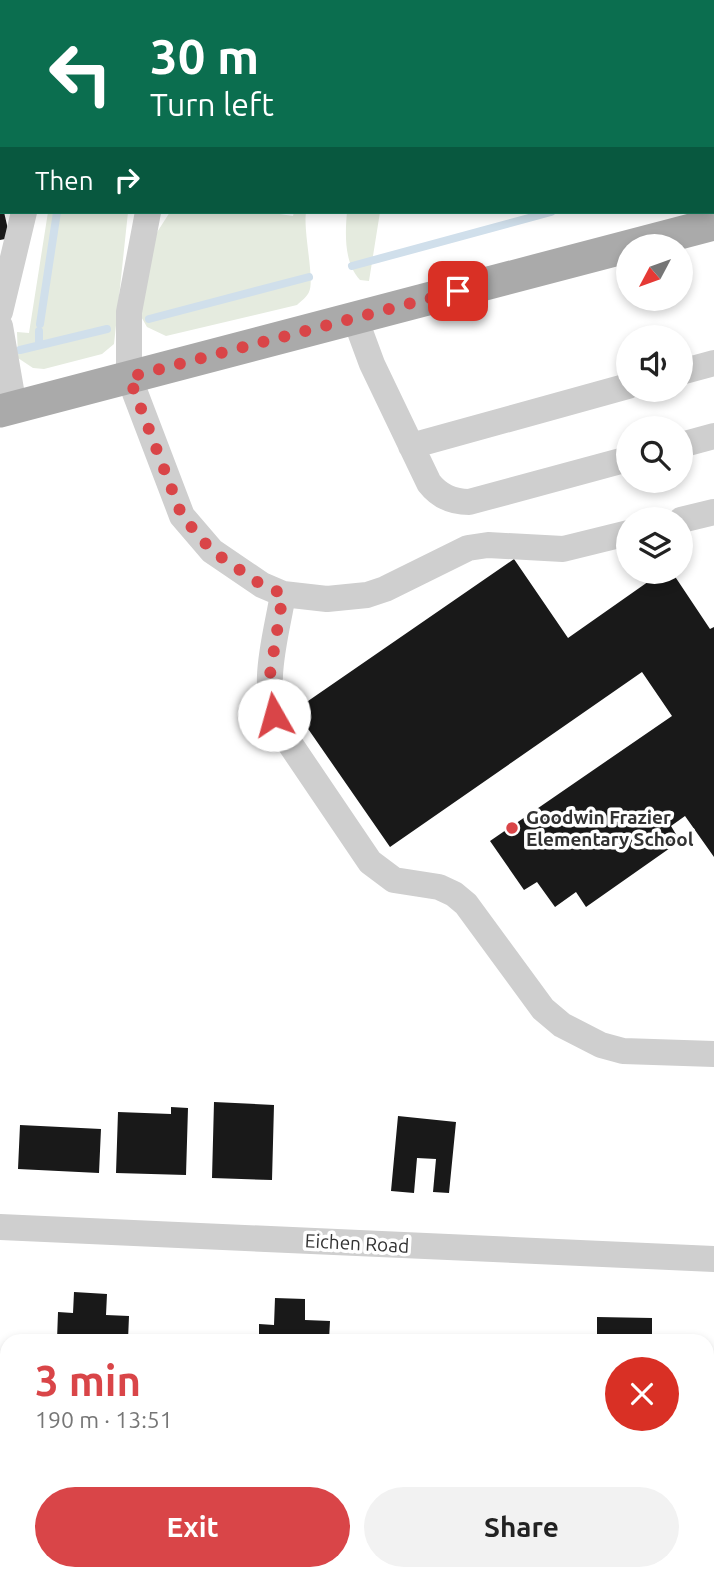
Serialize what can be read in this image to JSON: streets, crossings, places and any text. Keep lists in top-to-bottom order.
{
  "streets": {
    "street": ["Eichen Road"]
  },
  "places": ["Goodwin Frazier Elementary School"],
  "north": "bottom left",
  "page": {
    "turn": ["30 m", "Turn left"],
    "then": "Then",
    "heading": ["3 min", "190 m · 13:51"],
    "buttons": ["Exit", "Share"]
  }
}
